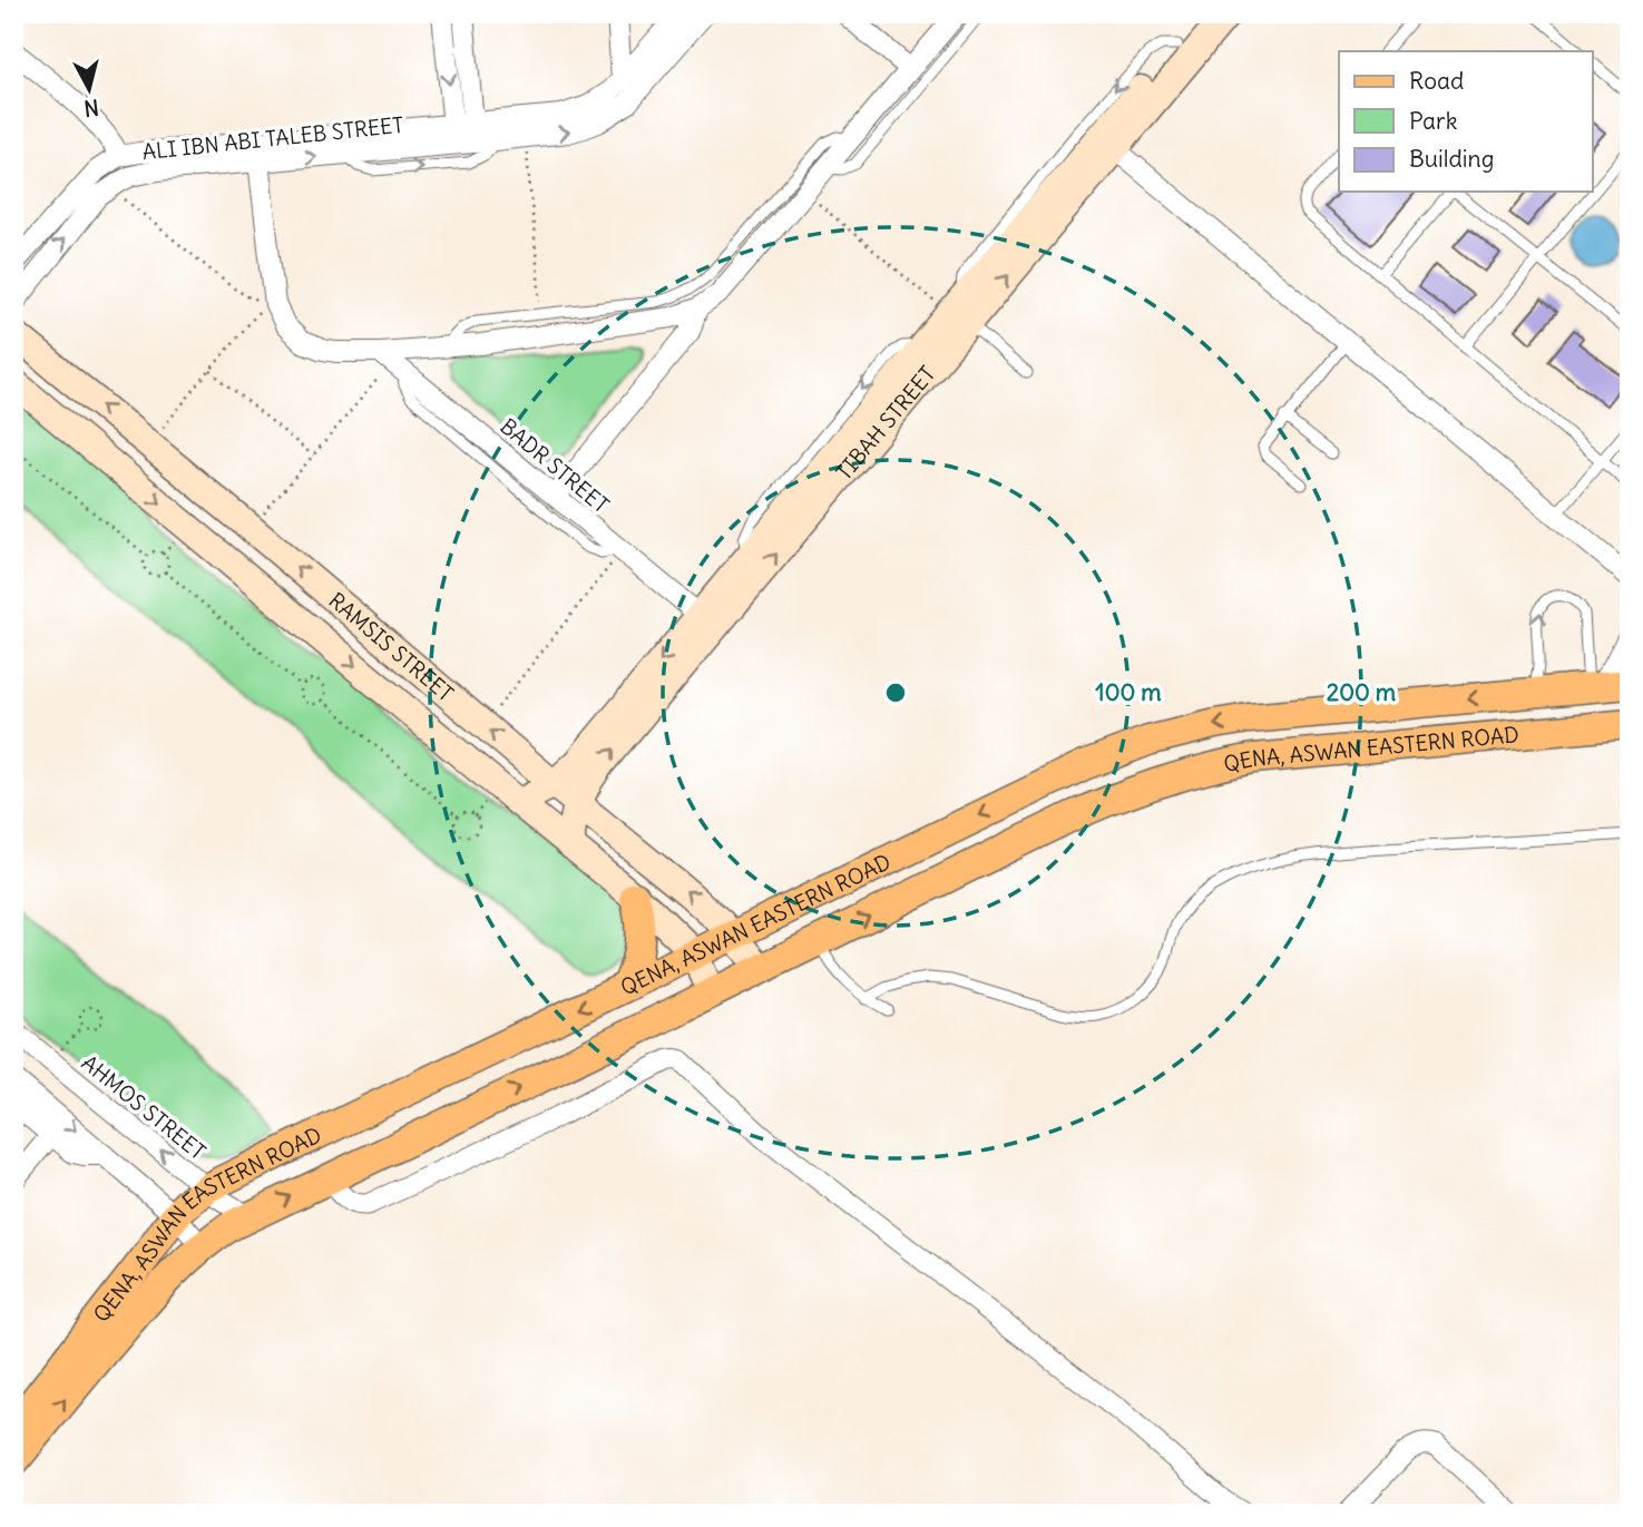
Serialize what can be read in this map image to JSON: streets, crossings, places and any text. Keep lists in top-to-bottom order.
{
  "streets": {
    "main road": ["TIBAH STREET", "RAMSIS STREET", "QENA, ASWAN EASTERN ROAD"],
    "street": ["ALI IBN ABI TALEB STREET", "BADR STREET", "AHMOS STREET"]
  },
  "crossings": [
    ["TIBAH STREET", "BADR STREET"],
    ["TIBAH STREET", "RAMSIS STREET"],
    ["RAMSIS STREET", "QENA, ASWAN EASTERN ROAD"],
    ["QENA, ASWAN EASTERN ROAD", "AHMOS STREET"]
  ],
  "legend": ["Road", "Park", "Building"],
  "north": "bottom",
  "rings": ["100 m", "200 m"]
}
